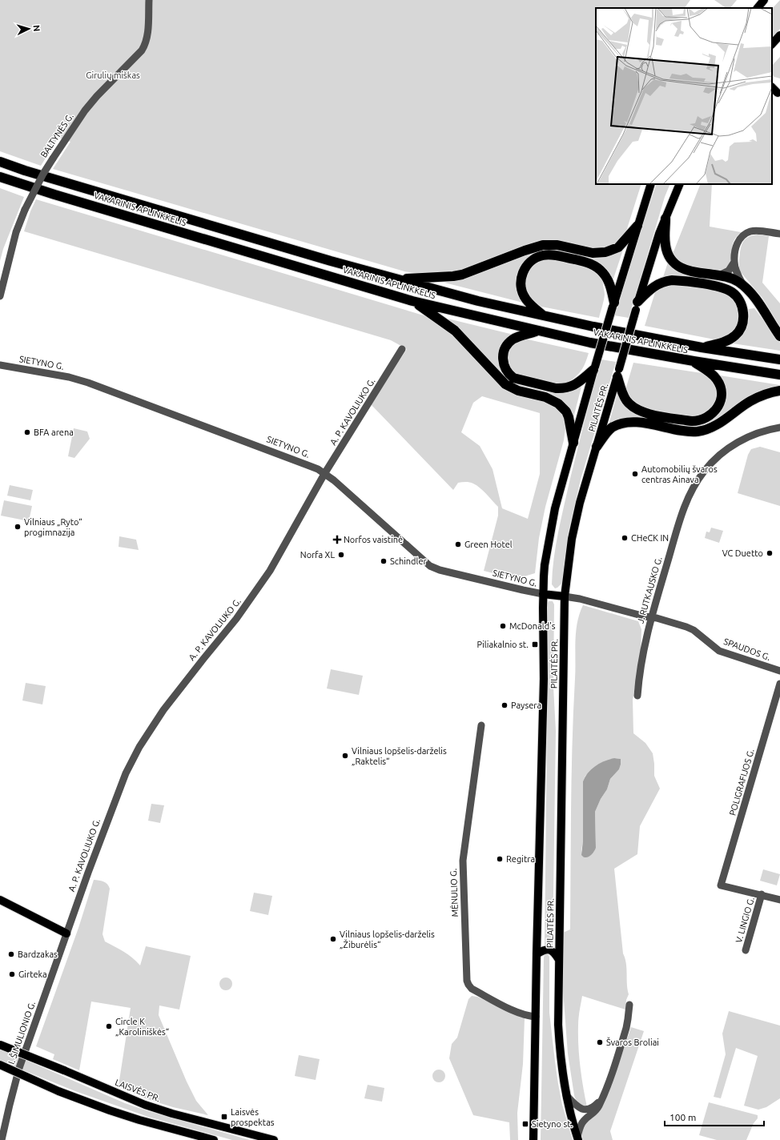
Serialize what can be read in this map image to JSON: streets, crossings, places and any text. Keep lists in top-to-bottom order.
{
  "streets": {
    "highway": ["VAKARINIS APLINKKELIS"],
    "main road": ["PILAITĖS PR.", "LAISVĖS PR."],
    "street": [
      "BALTYNĖS G.",
      "SIETYNO G.",
      "A. P. KAVOLIUKO G.",
      "J. RUTKAUSKO G.",
      "SPAUDOS G.",
      "POLIGRAFIJOS G.",
      "MĖNULIO G.",
      "V. LINGIO G.",
      "I. ŠIMULIONIO G."
    ]
  },
  "crossings": [
    ["SIETYNO G.", "PILAITĖS PR."],
    ["SIETYNO G.", "A. P. KAVOLIUKO G."],
    ["PILAITĖS PR.", "SPAUDOS G."],
    ["PILAITĖS PR.", "MĖNULIO G."],
    ["A. P. KAVOLIUKO G.", "I. ŠIMULIONIO G."],
    ["J. RUTKAUSKO G.", "SPAUDOS G."],
    ["POLIGRAFIJOS G.", "V. LINGIO G."]
  ],
  "parks": ["Girulių miškas"],
  "places": {
    "other": [
      "BFA arena",
      "Automobilių švaros centras Ainava",
      "Vilniaus „Ryto“ progimnazija",
      "CHeCK IN",
      "Green Hotel",
      "VC Duetto",
      "Norfa XL",
      "Schindler",
      "McDonald's",
      "Paysera",
      "Vilniaus lopšelis-darželis „Raktelis“",
      "Regitra",
      "Vilniaus lopšelis-darželis „Žiburėlis“",
      "Bardzakas",
      "Girteka",
      "Circle K „Karoliniškės“",
      "Švaros Broliai"
    ],
    "health": ["Norfos vaistinė"],
    "transit": ["Piliakalnio st.", "Laisvės prospektas", "Sietyno st."]
  },
  "scale_bar": "100 m",
  "north": "right"
}
